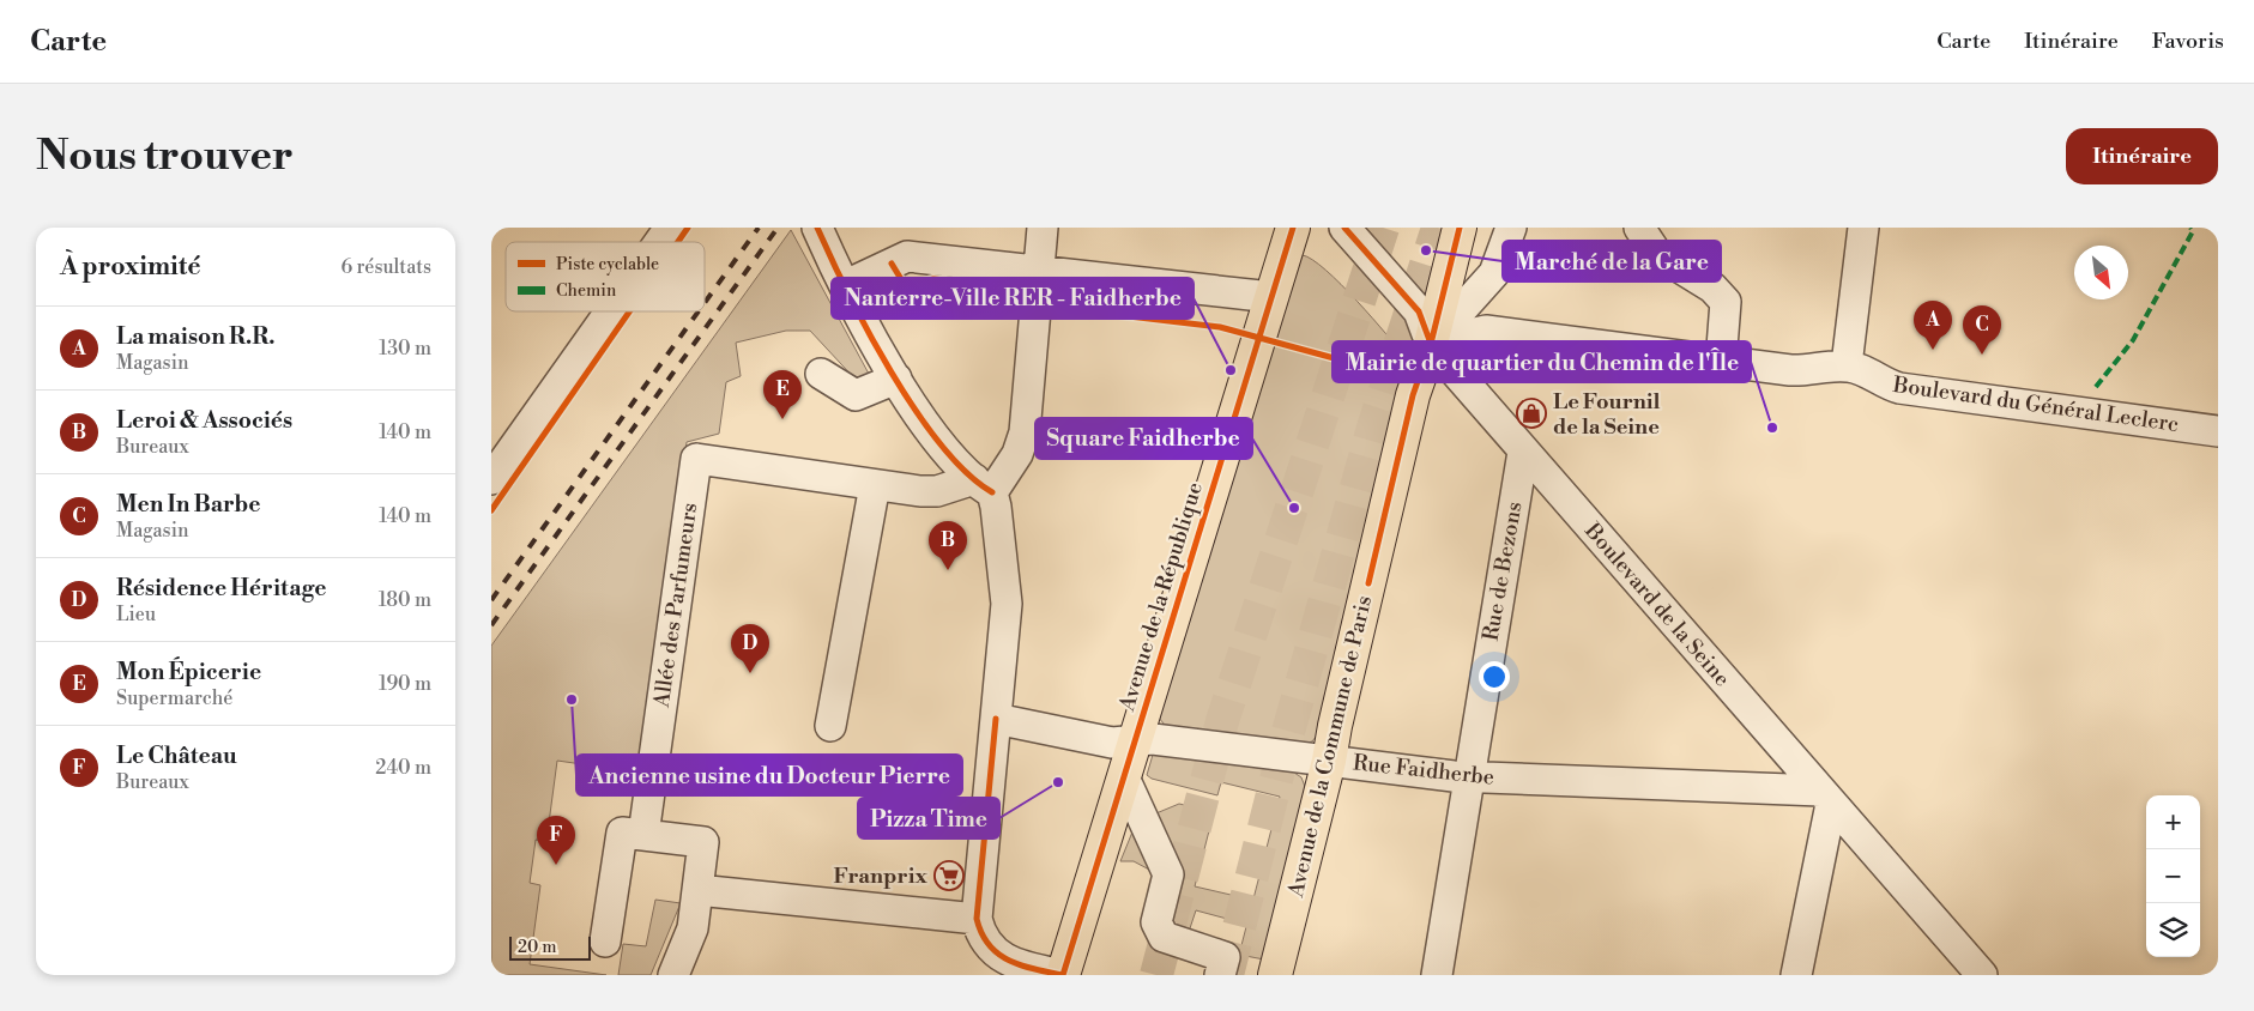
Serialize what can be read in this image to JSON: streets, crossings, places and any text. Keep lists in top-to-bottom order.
{
  "streets": {
    "main road": ["Avenue de la République", "Avenue de la Commune de Paris"],
    "street": [
      "Boulevard du Général Leclerc",
      "Rue de Bezons",
      "Allée des Parfumeurs",
      "Boulevard de la Seine",
      "Rue Faidherbe"
    ]
  },
  "crossings": [
    ["Boulevard du Général Leclerc", "Boulevard de la Seine"],
    ["Boulevard du Général Leclerc", "Avenue de la Commune de Paris"],
    ["Rue de Bezons", "Boulevard de la Seine"],
    ["Rue de Bezons", "Rue Faidherbe"],
    ["Avenue de la République", "Rue Faidherbe"],
    ["Boulevard de la Seine", "Avenue de la Commune de Paris"],
    ["Boulevard de la Seine", "Rue Faidherbe"],
    ["Avenue de la Commune de Paris", "Rue Faidherbe"]
  ],
  "places": {
    "other": [
      "Marché de la Gare",
      "Nanterre-Ville RER - Faidherbe",
      "Mairie de quartier du Chemin de l'Île",
      "Square Faidherbe",
      "Ancienne usine du Docteur Pierre",
      "Pizza Time"
    ],
    "shop": ["Le Fournil de la Seine"],
    "supermarket": ["Franprix"]
  },
  "legend": ["Piste cyclable", "Chemin"],
  "scale_bar": "20 m",
  "north": "bottom right",
  "page": {
    "header": "Carte",
    "nav": ["Carte", "Itinéraire", "Favoris"],
    "buttons": "Itinéraire",
    "title": "Nous trouver",
    "heading": ["À proximité", "6 résultats"],
    "pins": [
      "A",
      "C",
      "E",
      "B",
      "D",
      "F"
    ],
    "list": [
      {
        "mark": "A",
        "name": "La maison R.R.",
        "note": "Magasin",
        "value": "130 m"
      },
      {
        "mark": "B",
        "name": "Leroi & Associés",
        "note": "Bureaux",
        "value": "140 m"
      },
      {
        "mark": "C",
        "name": "Men In Barbe",
        "note": "Magasin",
        "value": "140 m"
      },
      {
        "mark": "D",
        "name": "Résidence Héritage",
        "note": "Lieu",
        "value": "180 m"
      },
      {
        "mark": "E",
        "name": "Mon Épicerie",
        "note": "Supermarché",
        "value": "190 m"
      },
      {
        "mark": "F",
        "name": "Le Château",
        "note": "Bureaux",
        "value": "240 m"
      }
    ],
    "map_buttons": ["+", "−"],
    "scale": "20 m"
  }
}
